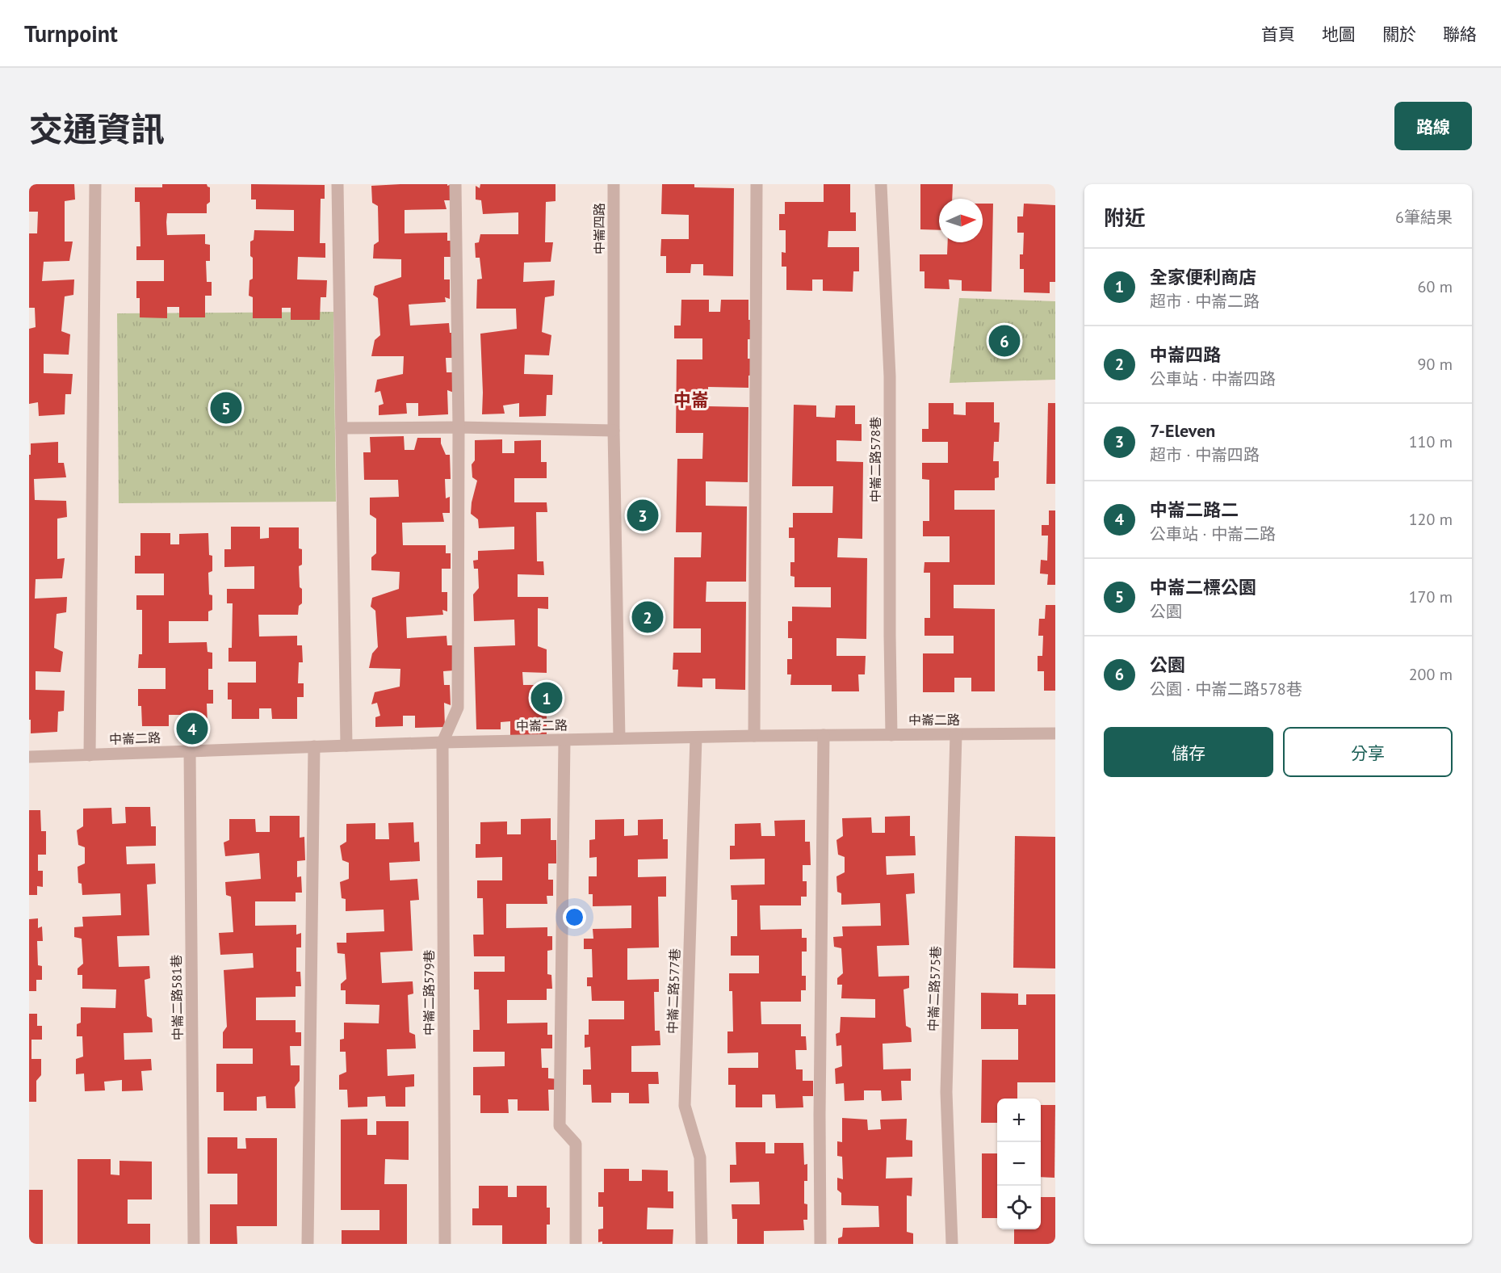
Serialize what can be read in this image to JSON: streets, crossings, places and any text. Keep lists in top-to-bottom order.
{
  "streets": {
    "street": [
      "中崙四路",
      "中崙二路578巷",
      "中崙二路",
      "中崙二路575巷",
      "中崙二路577巷",
      "中崙二路579巷",
      "中崙二路581巷"
    ]
  },
  "crossings": [
    ["中崙四路", "中崙二路"],
    ["中崙二路578巷", "中崙二路"],
    ["中崙二路", "中崙二路575巷"],
    ["中崙二路", "中崙二路577巷"],
    ["中崙二路", "中崙二路579巷"],
    ["中崙二路", "中崙二路581巷"]
  ],
  "districts": ["中崙"],
  "north": "right",
  "page": {
    "header": "Turnpoint",
    "nav": [
      "首頁",
      "地圖",
      "關於",
      "聯絡"
    ],
    "title": "交通資訊",
    "buttons": [
      "路線",
      ["儲存", "分享"]
    ],
    "heading": ["附近", "6筆結果"],
    "list": [
      {
        "mark": "1",
        "name": "全家便利商店",
        "note": "超市 · 中崙二路",
        "value": "60 m"
      },
      {
        "mark": "2",
        "name": "中崙四路",
        "note": "公車站 · 中崙四路",
        "value": "90 m"
      },
      {
        "mark": "3",
        "name": "7-Eleven",
        "note": "超市 · 中崙四路",
        "value": "110 m"
      },
      {
        "mark": "4",
        "name": "中崙二路二",
        "note": "公車站 · 中崙二路",
        "value": "120 m"
      },
      {
        "mark": "5",
        "name": "中崙二標公園",
        "note": "公園",
        "value": "170 m"
      },
      {
        "mark": "6",
        "name": "公園",
        "note": "公園 · 中崙二路578巷",
        "value": "200 m"
      }
    ],
    "pins": [
      "6",
      "5",
      "3",
      "2",
      "1",
      "4"
    ],
    "map_buttons": ["+", "−"]
  }
}
